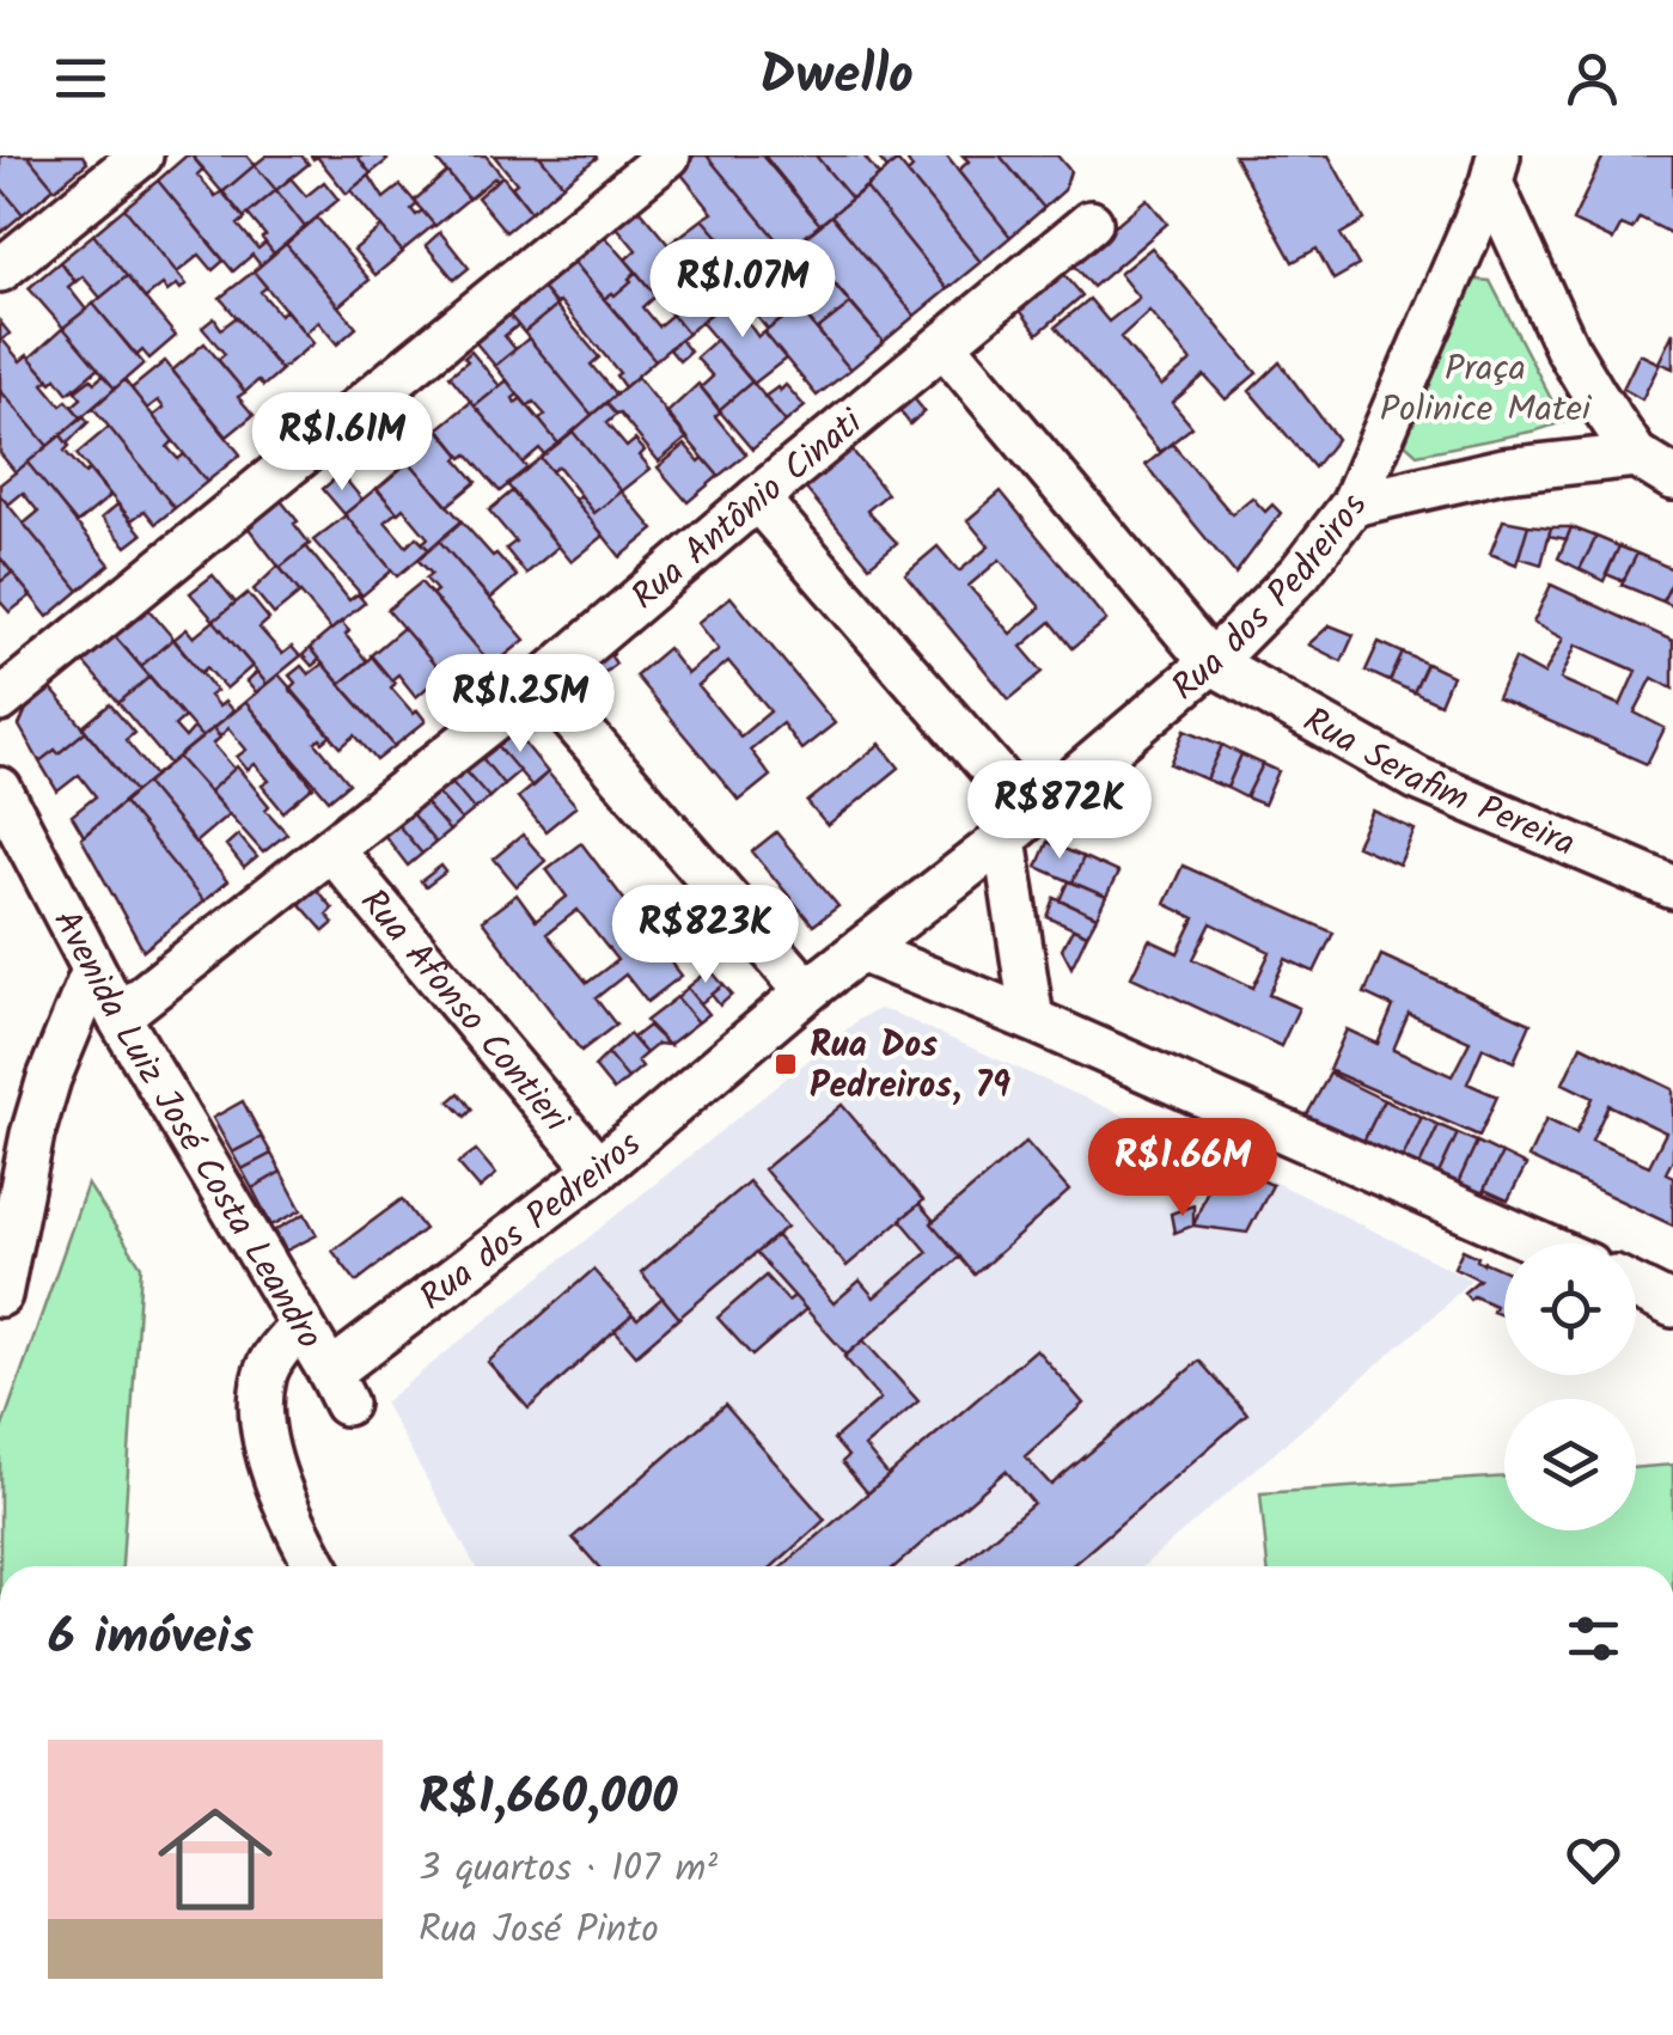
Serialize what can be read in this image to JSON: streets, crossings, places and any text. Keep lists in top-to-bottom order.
{
  "streets": {
    "street": [
      "Rua Antônio Cinati",
      "Rua dos Pedreiros",
      "Rua Serafim Pereira",
      "Rua Afonso Contieri",
      "Avenida Luiz José Costa Leandro"
    ]
  },
  "crossings": [
    ["Rua Antônio Cinati", "Rua Afonso Contieri"],
    ["Rua Antônio Cinati", "Avenida Luiz José Costa Leandro"],
    ["Rua dos Pedreiros", "Rua Serafim Pereira"],
    ["Rua dos Pedreiros", "Rua Afonso Contieri"],
    ["Rua dos Pedreiros", "Avenida Luiz José Costa Leandro"]
  ],
  "parks": ["Praça Polinice Matei"],
  "places": {
    "transit": ["Rua Dos Pedreiros, 79"]
  },
  "page": {
    "header": "Dwello",
    "price": [
      "R$1.07M",
      "R$1.61M",
      "R$1.25M",
      "R$872K",
      "R$823K",
      "R$1.66M"
    ],
    "heading": "6 imóveis",
    "list": [
      {
        "name": "R$1,660,000",
        "note": "3 quartos · 107 m² · Rua José Pinto"
      }
    ]
  }
}
